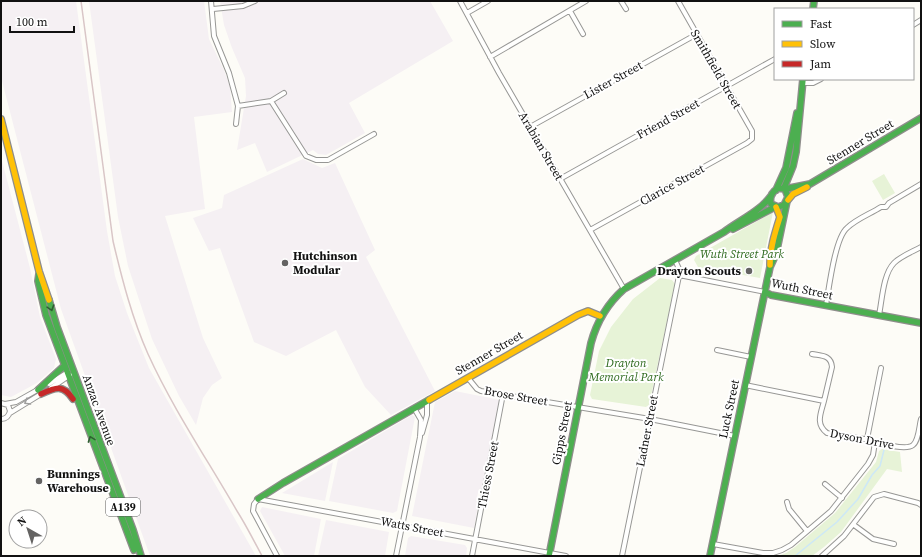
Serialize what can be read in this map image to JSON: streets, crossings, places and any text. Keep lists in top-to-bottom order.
{
  "streets": {
    "main road": [
      "Stenner Street",
      "Wuth Street",
      "Luck Street",
      "Anzac Avenue",
      "Gipps Street",
      "A139"
    ],
    "street": [
      "Smithfield Street",
      "Lister Street",
      "Friend Street",
      "Arabian Street",
      "Clarice Street",
      "Brose Street",
      "Ladner Street",
      "Dyson Drive",
      "Thiess Street",
      "Watts Street"
    ]
  },
  "crossings": [
    ["Smithfield Street", "Lister Street"],
    ["Smithfield Street", "Friend Street"],
    ["Smithfield Street", "Clarice Street"],
    ["Lister Street", "Arabian Street"],
    ["Friend Street", "Arabian Street"],
    ["Stenner Street", "Brose Street"],
    ["Stenner Street", "Luck Street"],
    ["Stenner Street", "Gipps Street"],
    ["Stenner Street", "Watts Street"],
    ["Arabian Street", "Clarice Street"],
    ["Wuth Street", "Luck Street"],
    ["Wuth Street", "Ladner Street"],
    ["Brose Street", "Luck Street"],
    ["Brose Street", "Ladner Street"],
    ["Brose Street", "Gipps Street"],
    ["Brose Street", "Thiess Street"],
    ["Gipps Street", "Watts Street"],
    ["Thiess Street", "Watts Street"]
  ],
  "parks": ["Wuth Street Park", "Drayton Memorial Park"],
  "places": ["Hutchinson Modular", "Drayton Scouts", "Bunnings Warehouse"],
  "legend": ["Fast", "Slow", "Jam"],
  "scale_bar": "100 m",
  "north": "top left"
}
